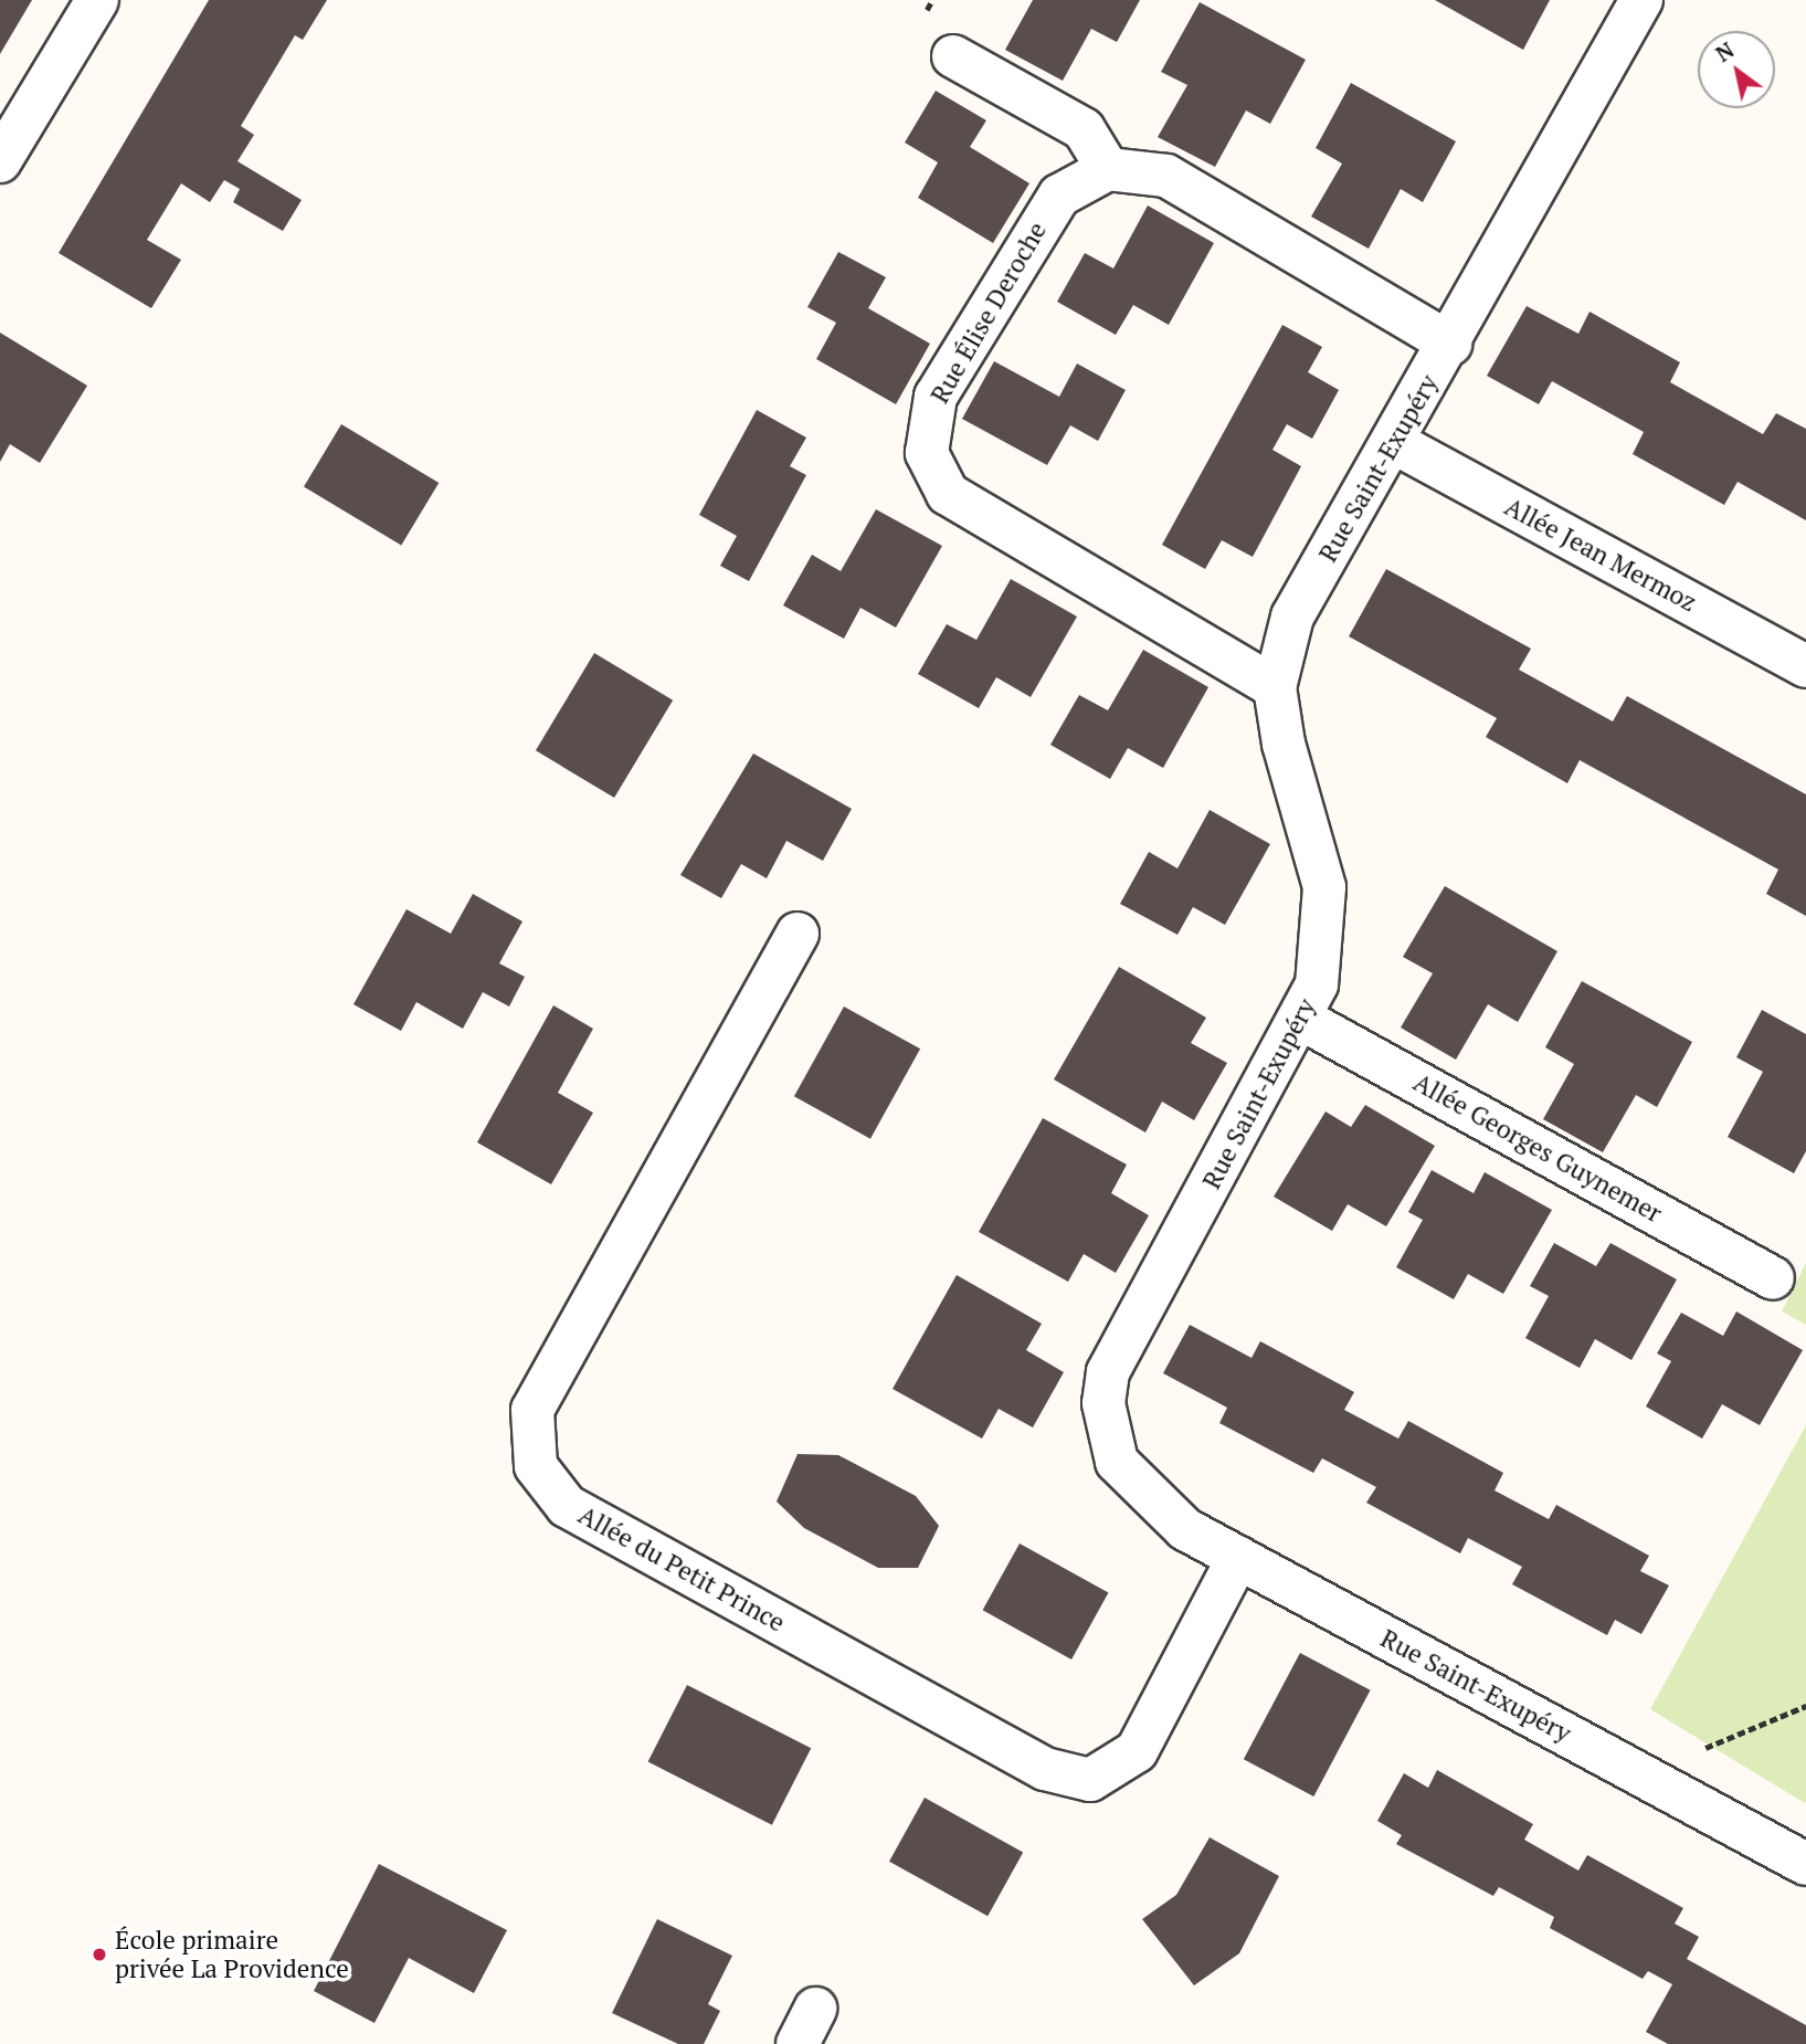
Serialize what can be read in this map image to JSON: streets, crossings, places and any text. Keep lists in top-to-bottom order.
{
  "streets": {
    "street": [
      "Rue Élise Deroche",
      "Rue Saint-Exupéry",
      "Allée Jean Mermoz",
      "Allée Georges Guynemer",
      "Allée du Petit Prince"
    ]
  },
  "crossings": [
    ["Rue Élise Deroche", "Rue Saint-Exupéry"],
    ["Rue Saint-Exupéry", "Allée Jean Mermoz"],
    ["Rue Saint-Exupéry", "Allée Georges Guynemer"],
    ["Rue Saint-Exupéry", "Allée du Petit Prince"]
  ],
  "places": ["École primaire privée La Providence"],
  "north": "top left"
}
